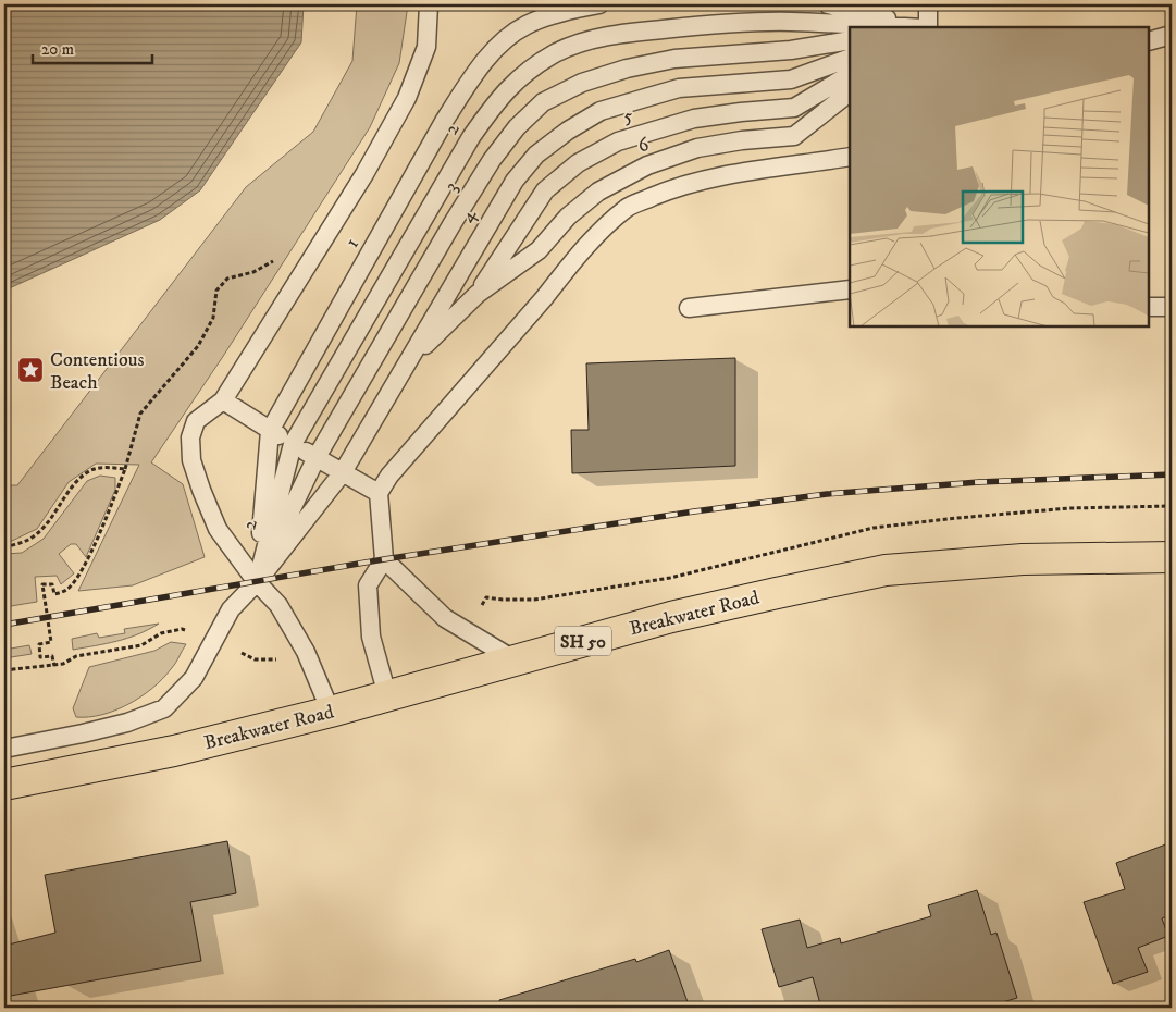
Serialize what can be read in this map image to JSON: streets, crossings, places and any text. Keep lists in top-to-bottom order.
{
  "streets": {
    "highway": ["Breakwater Road", "SH 50"],
    "lane": [
      "5",
      "2",
      "6",
      "3",
      "4",
      "1"
    ]
  },
  "crossings": [
    ["5", "6"],
    ["2", "3"],
    ["2", "4"],
    ["2", "1"],
    ["3", "4"],
    ["3", "1"],
    ["4", "1"]
  ],
  "places": {
    "place": ["Contentious Beach"]
  },
  "scale_bar": "20 m"
}
